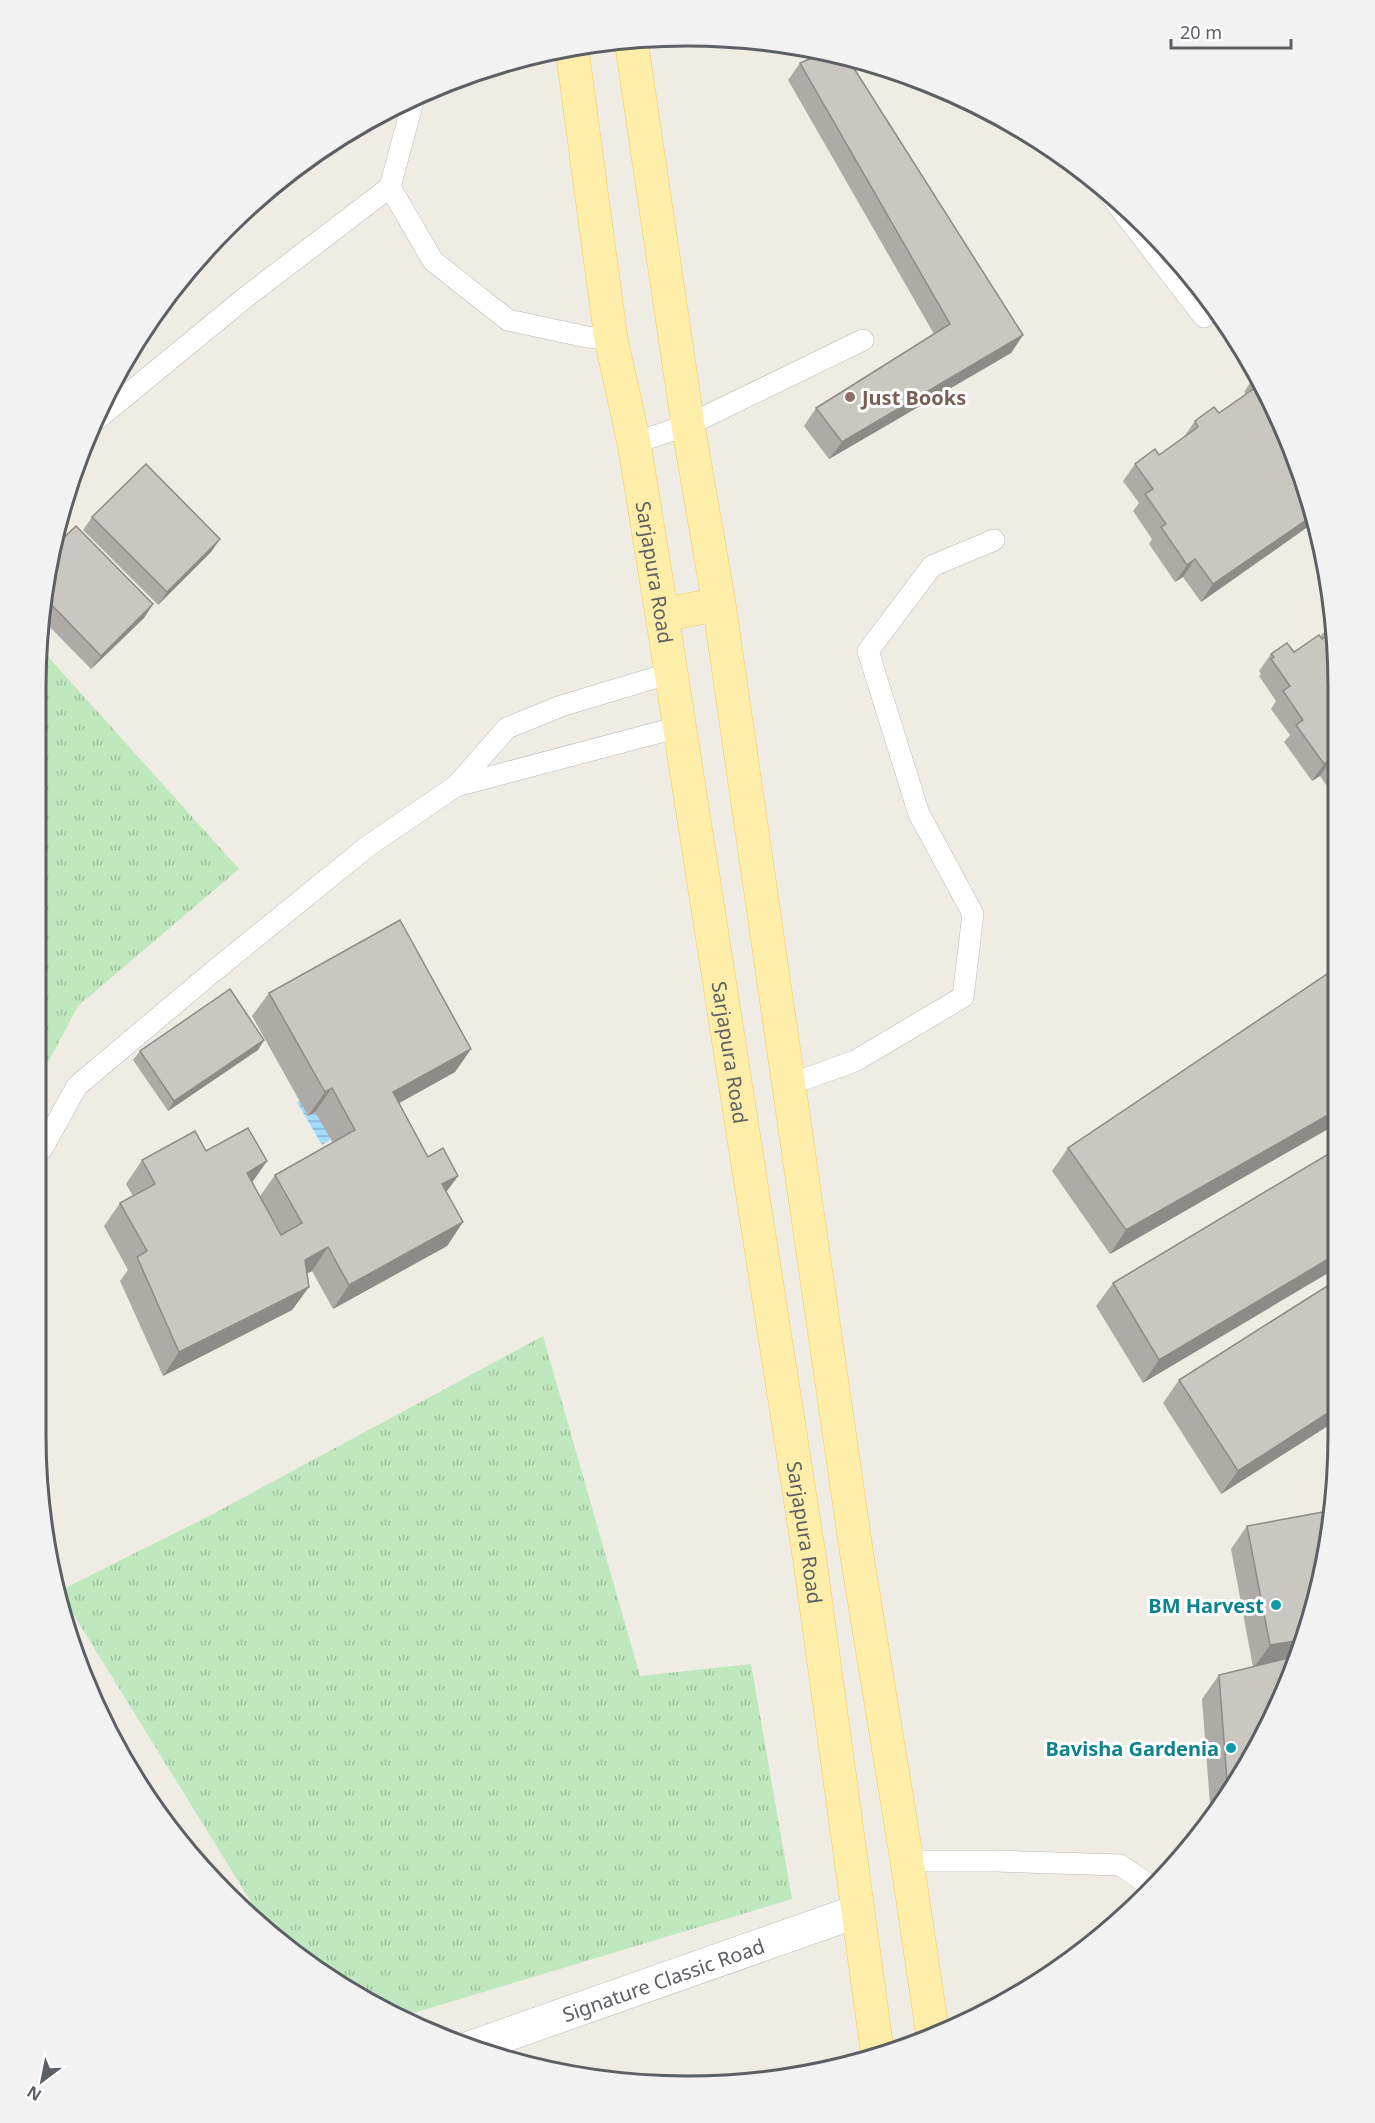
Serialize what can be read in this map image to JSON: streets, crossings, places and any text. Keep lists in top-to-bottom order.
{
  "streets": {
    "main road": ["Sarjapura Road"],
    "street": ["Signature Classic Road"]
  },
  "crossings": [
    ["Sarjapura Road", "Signature Classic Road"]
  ],
  "places": ["Just Books", "BM Harvest", "Bavisha Gardenia"],
  "scale_bar": "20 m",
  "north": "bottom left"
}
